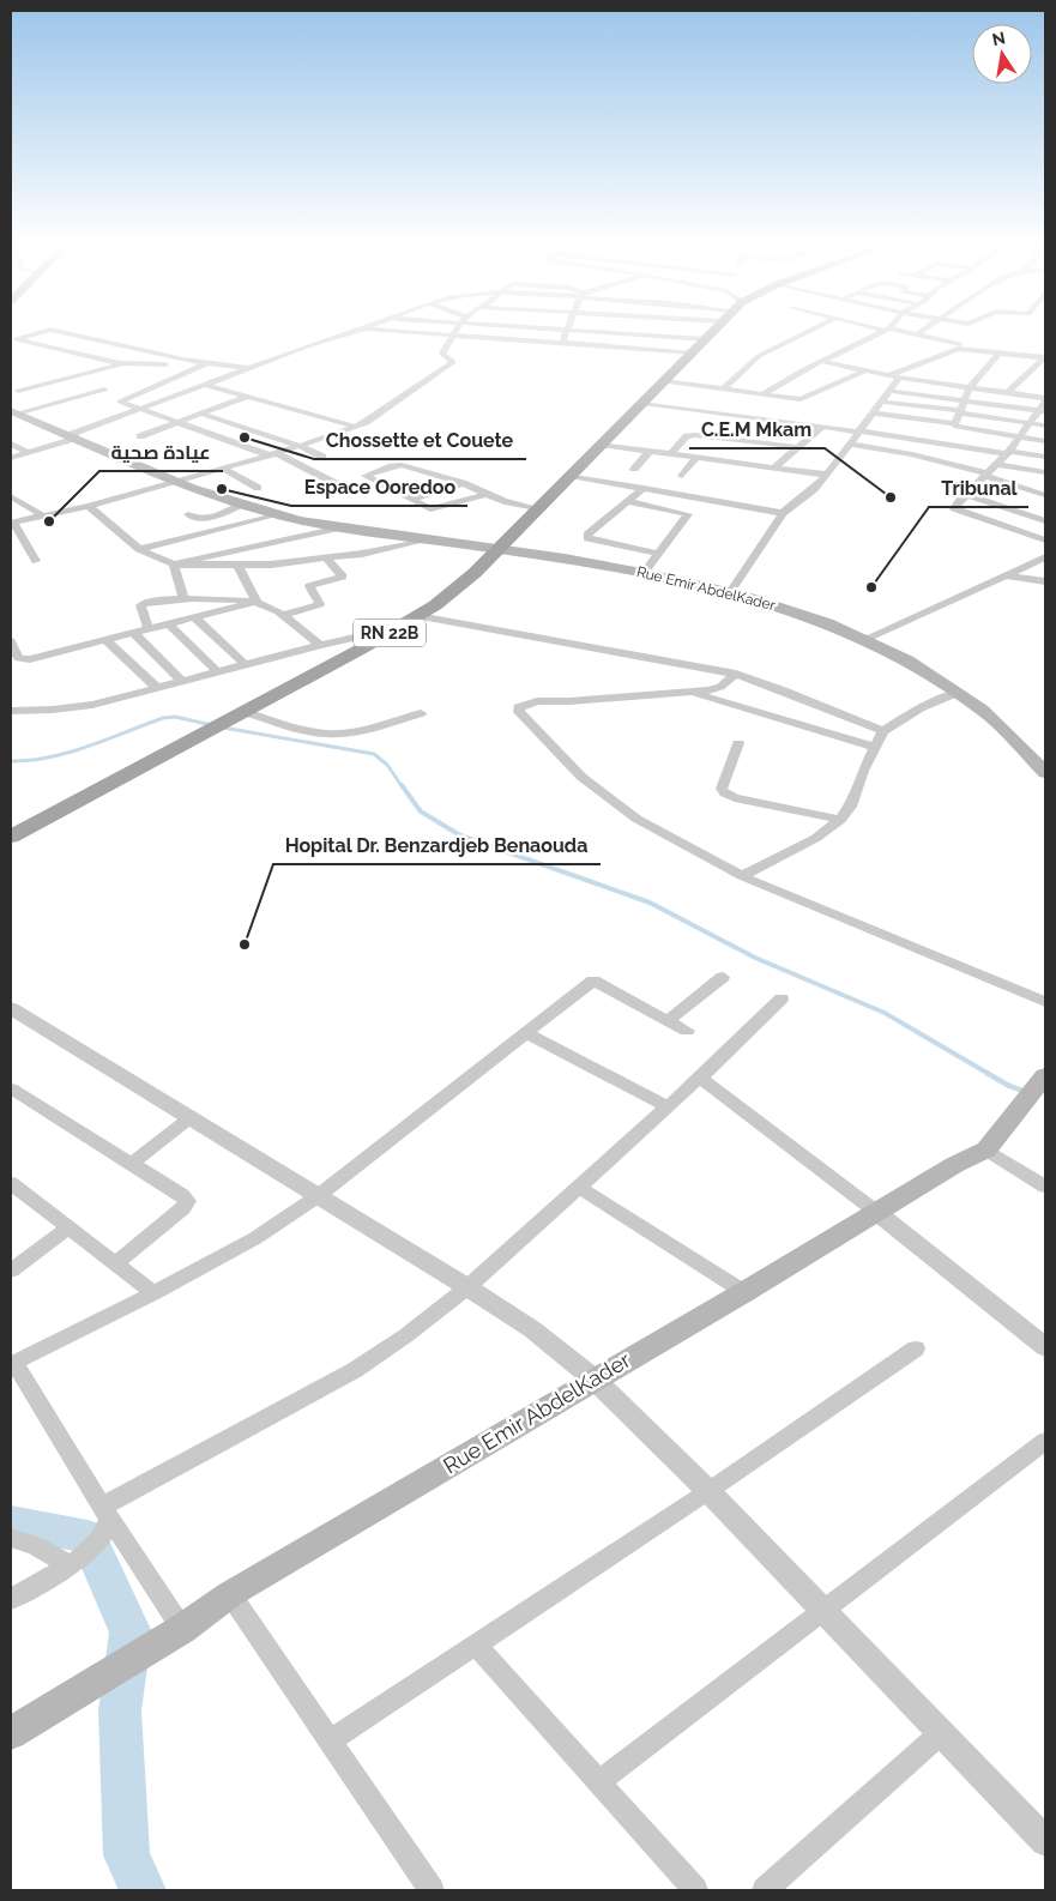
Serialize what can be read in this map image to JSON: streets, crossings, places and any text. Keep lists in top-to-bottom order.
{
  "streets": {
    "main road": ["Rue Emir AbdelKader", "RN 22B"]
  },
  "crossings": [
    ["Rue Emir AbdelKader", "RN 22B"]
  ],
  "places": [
    "Chossette et Couete",
    "Espace Ooredoo",
    "C.E.M Mkam",
    "عيادة صحية",
    "Tribunal",
    "Hopital Dr. Benzardjeb Benaouda"
  ],
  "north": "top"
}
